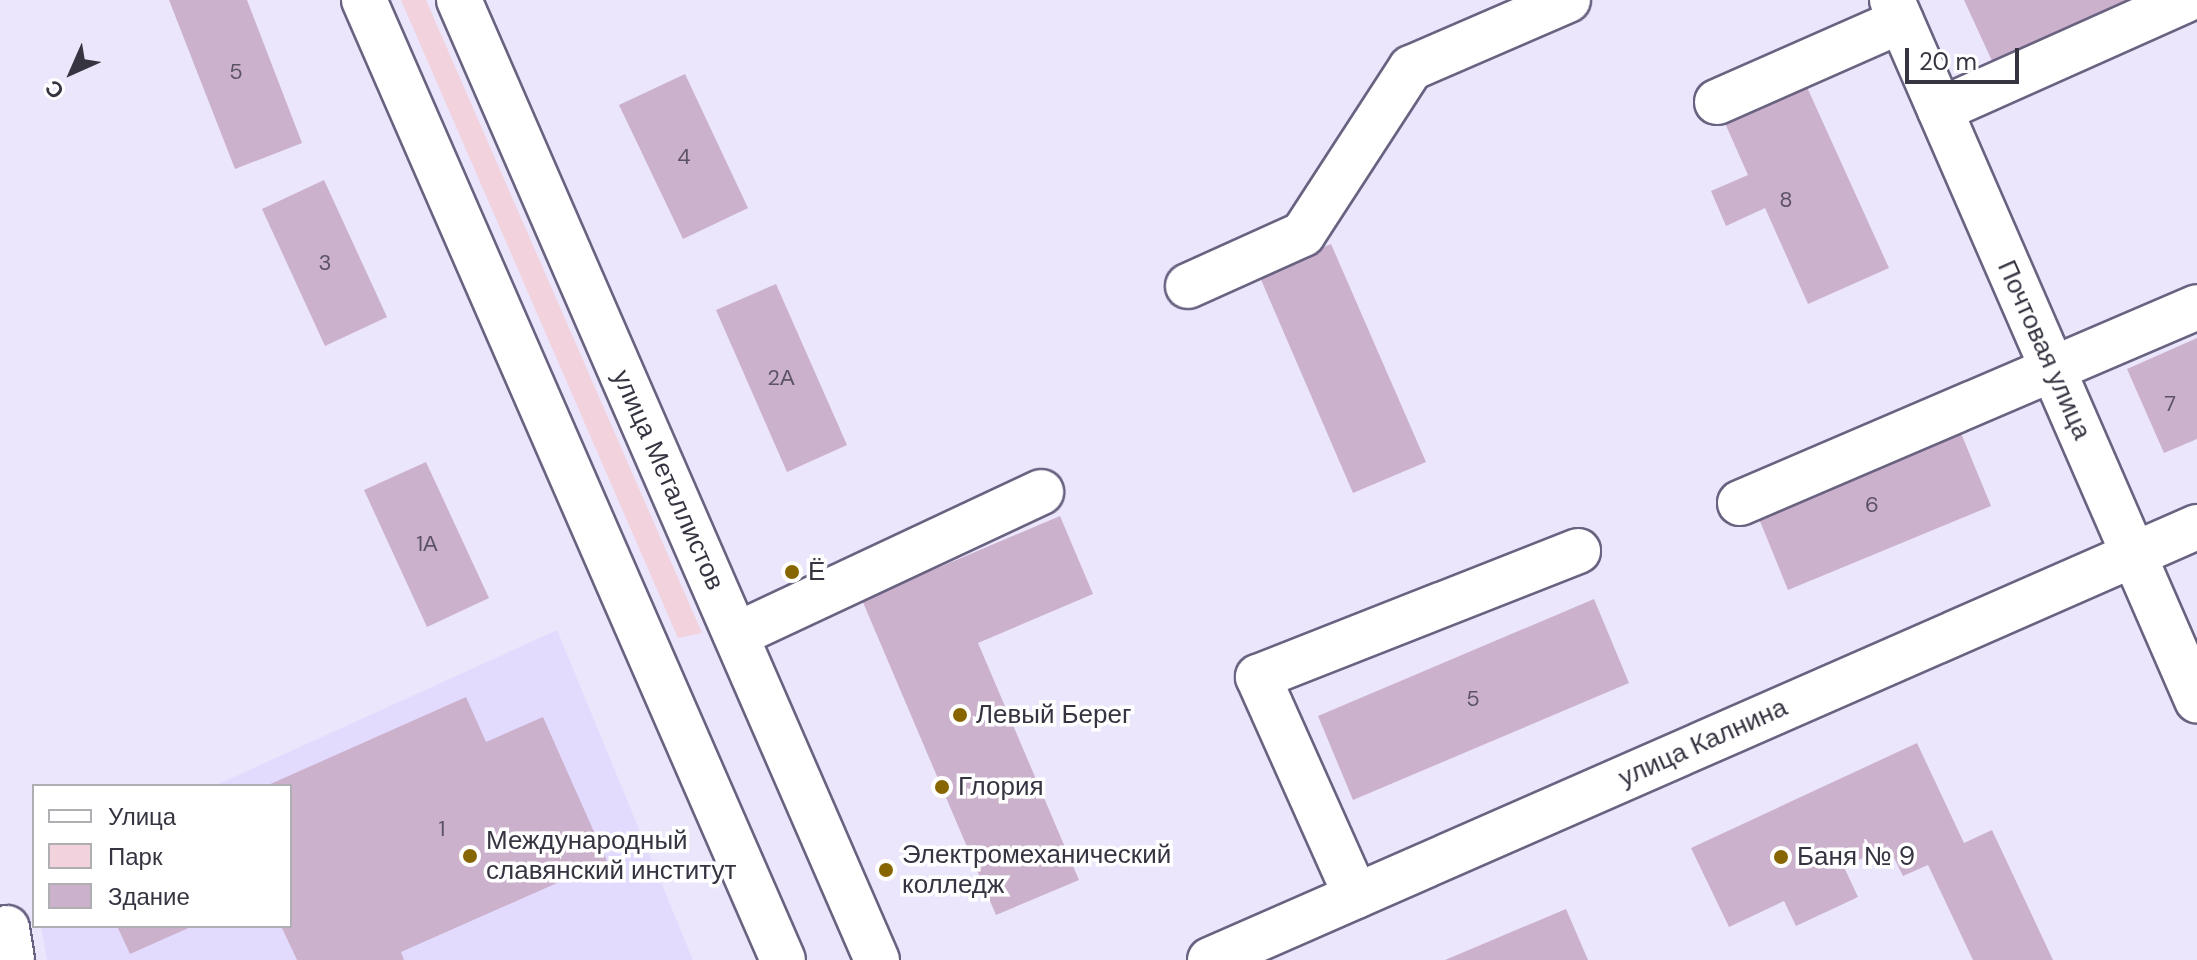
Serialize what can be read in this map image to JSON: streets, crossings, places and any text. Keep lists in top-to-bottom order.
{
  "streets": {
    "street": ["Почтовая улица", "улица Металлистов", "улица Калнина"]
  },
  "crossings": [
    ["Почтовая улица", "улица Калнина"]
  ],
  "places": [
    "Ё",
    "Левый Берег",
    "Глория",
    "Международный славянский институт",
    "Баня № 9",
    "Электромеханический колледж"
  ],
  "house_numbers": [
    "5",
    "4",
    "8",
    "3",
    "2А",
    "7",
    "6",
    "1А",
    "5",
    "1"
  ],
  "legend": ["Улица", "Парк", "Здание"],
  "scale_bar": "20 m",
  "north": "bottom left"
}
